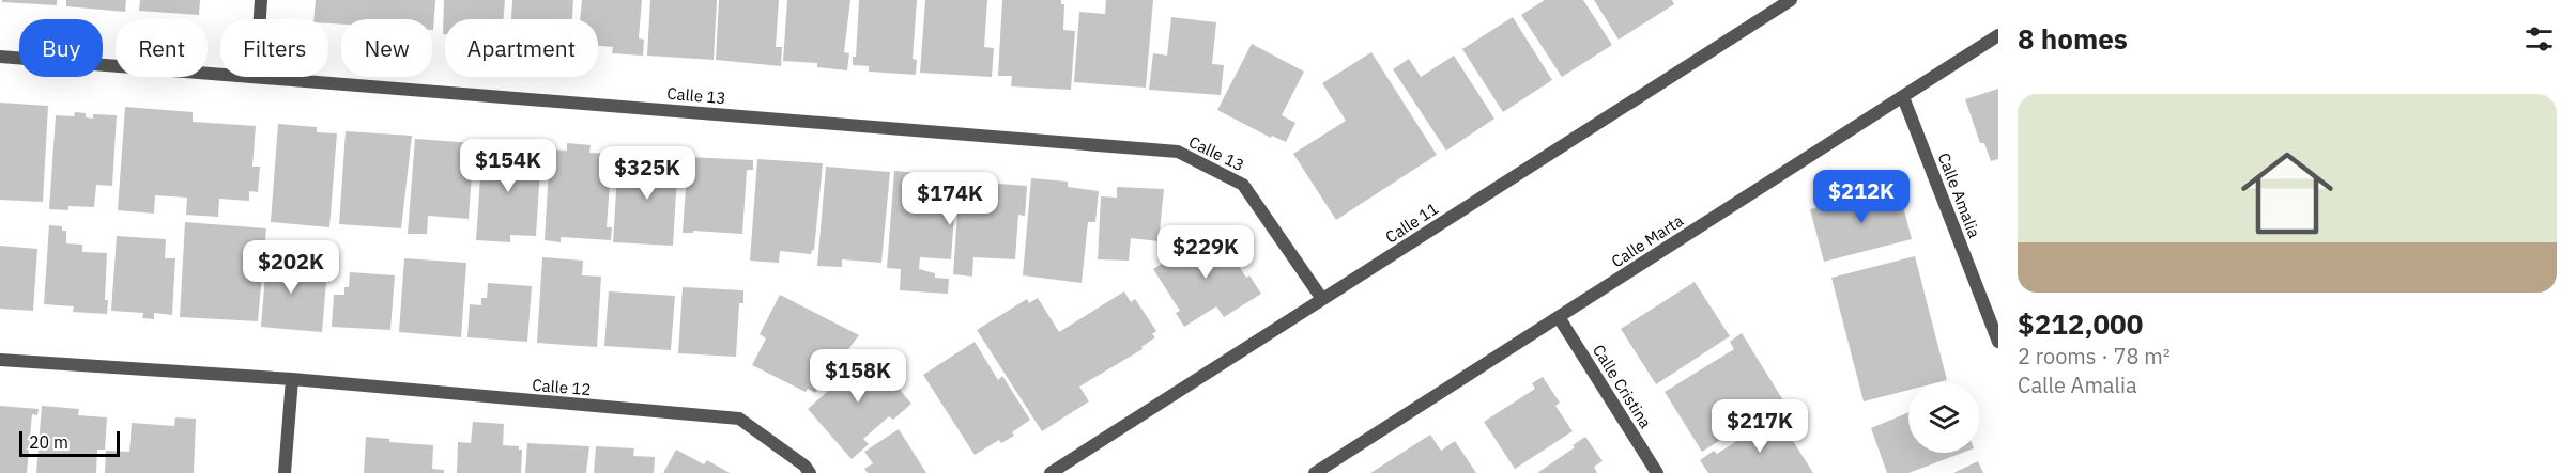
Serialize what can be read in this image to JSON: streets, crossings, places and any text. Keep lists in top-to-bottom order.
{
  "streets": {
    "street": [
      "Calle 13",
      "Calle Amalia",
      "Calle 11",
      "Calle Marta",
      "Calle Cristina",
      "Calle 12"
    ]
  },
  "crossings": [
    ["Calle 13", "Calle 11"],
    ["Calle Amalia", "Calle Marta"],
    ["Calle Marta", "Calle Cristina"]
  ],
  "scale_bar": "20 m",
  "page": {
    "heading": "8 homes",
    "chip": [
      "Buy",
      "Rent",
      "Filters",
      "New",
      "Apartment"
    ],
    "list": [
      {
        "name": "$212,000",
        "note": "2 rooms · 78 m² · Calle Amalia"
      }
    ],
    "price": [
      "$154K",
      "$325K",
      "$212K",
      "$174K",
      "$229K",
      "$202K",
      "$158K",
      "$217K"
    ],
    "scale": "20 m"
  }
}
